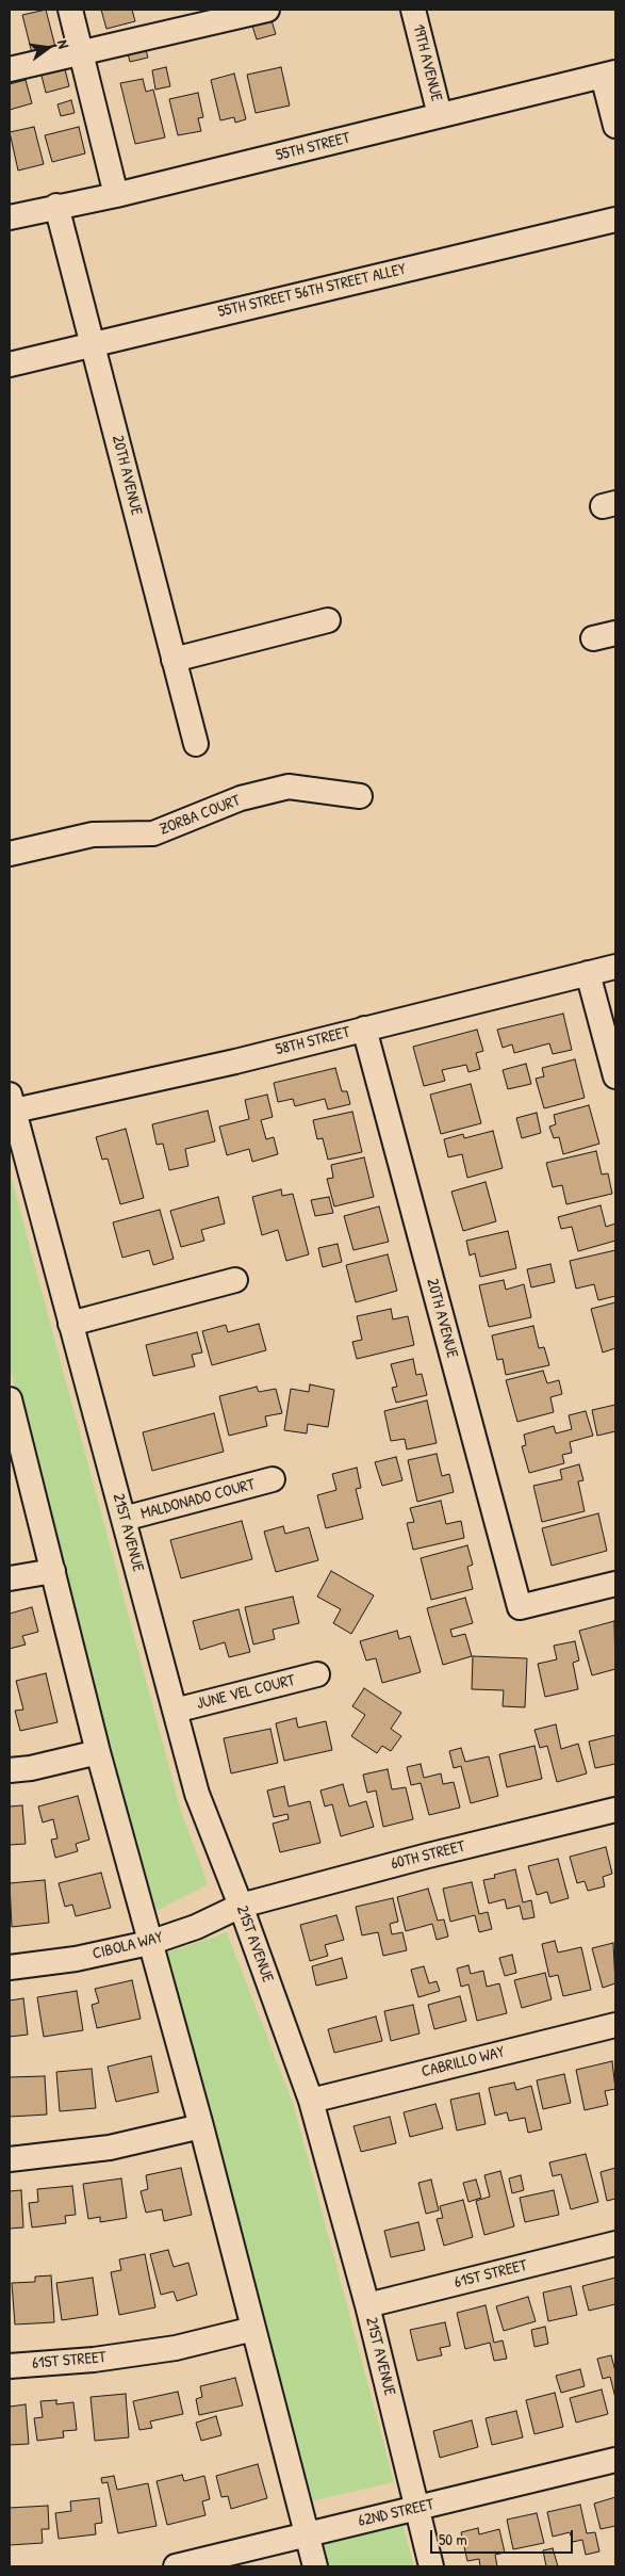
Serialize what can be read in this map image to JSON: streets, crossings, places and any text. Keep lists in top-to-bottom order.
{
  "streets": {
    "street": [
      "19TH AVENUE",
      "55TH STREET",
      "55TH STREET 56TH STREET ALLEY",
      "20TH AVENUE",
      "ZORBA COURT",
      "58TH STREET",
      "MALDONADO COURT",
      "21ST AVENUE",
      "JUNE VEL COURT",
      "60TH STREET",
      "CIBOLA WAY",
      "CABRILLO WAY",
      "61ST STREET",
      "62ND STREET"
    ]
  },
  "crossings": [
    ["19TH AVENUE", "55TH STREET"],
    ["55TH STREET", "20TH AVENUE"],
    ["55TH STREET 56TH STREET ALLEY", "20TH AVENUE"],
    ["20TH AVENUE", "58TH STREET"],
    ["58TH STREET", "21ST AVENUE"],
    ["MALDONADO COURT", "21ST AVENUE"],
    ["21ST AVENUE", "JUNE VEL COURT"],
    ["21ST AVENUE", "60TH STREET"],
    ["21ST AVENUE", "CIBOLA WAY"],
    ["21ST AVENUE", "CABRILLO WAY"],
    ["21ST AVENUE", "61ST STREET"],
    ["21ST AVENUE", "62ND STREET"],
    ["60TH STREET", "CIBOLA WAY"]
  ],
  "scale_bar": "50 m",
  "north": "right"
}
